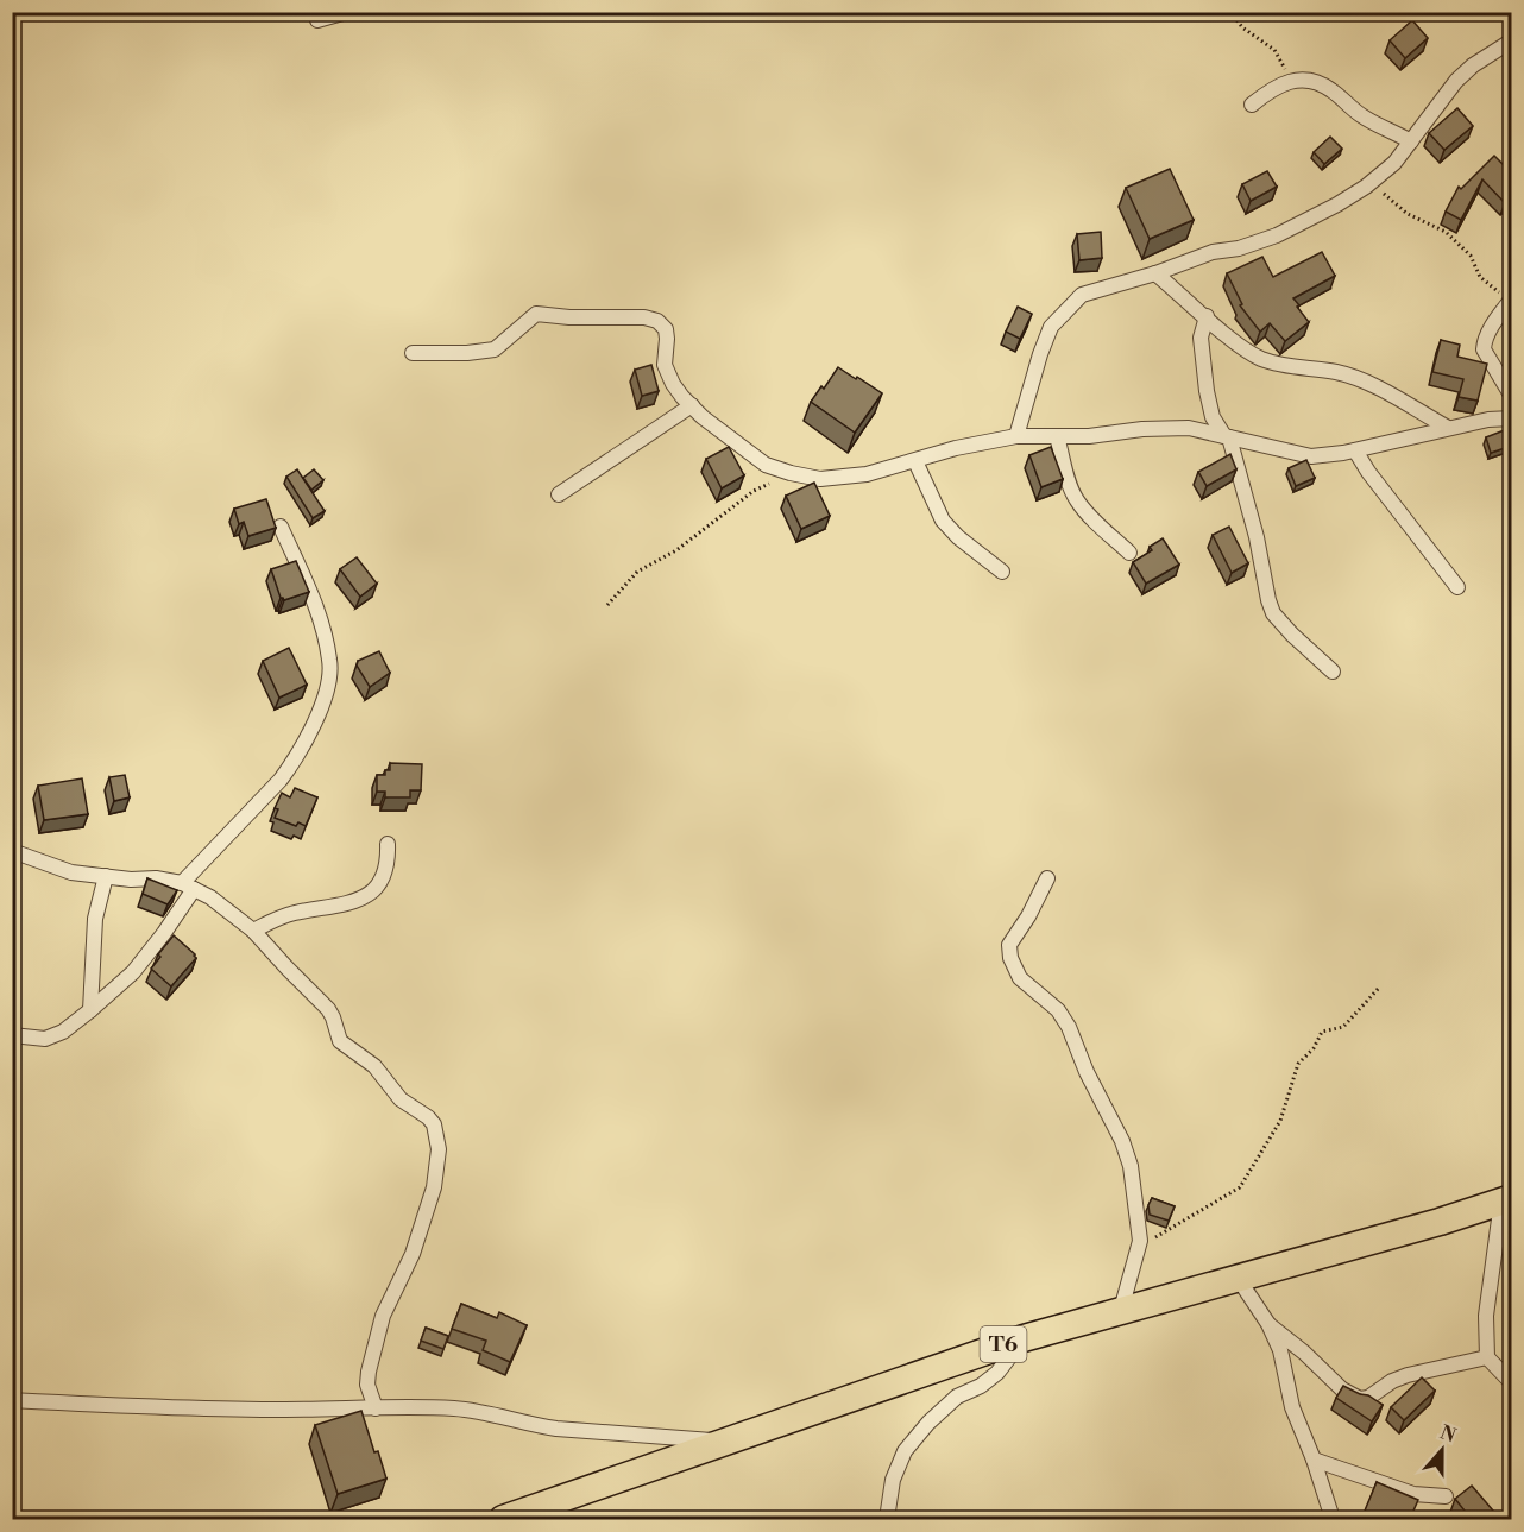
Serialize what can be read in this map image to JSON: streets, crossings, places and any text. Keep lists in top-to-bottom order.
{
  "streets": {
    "highway": ["T6"]
  },
  "north": "top"
}
